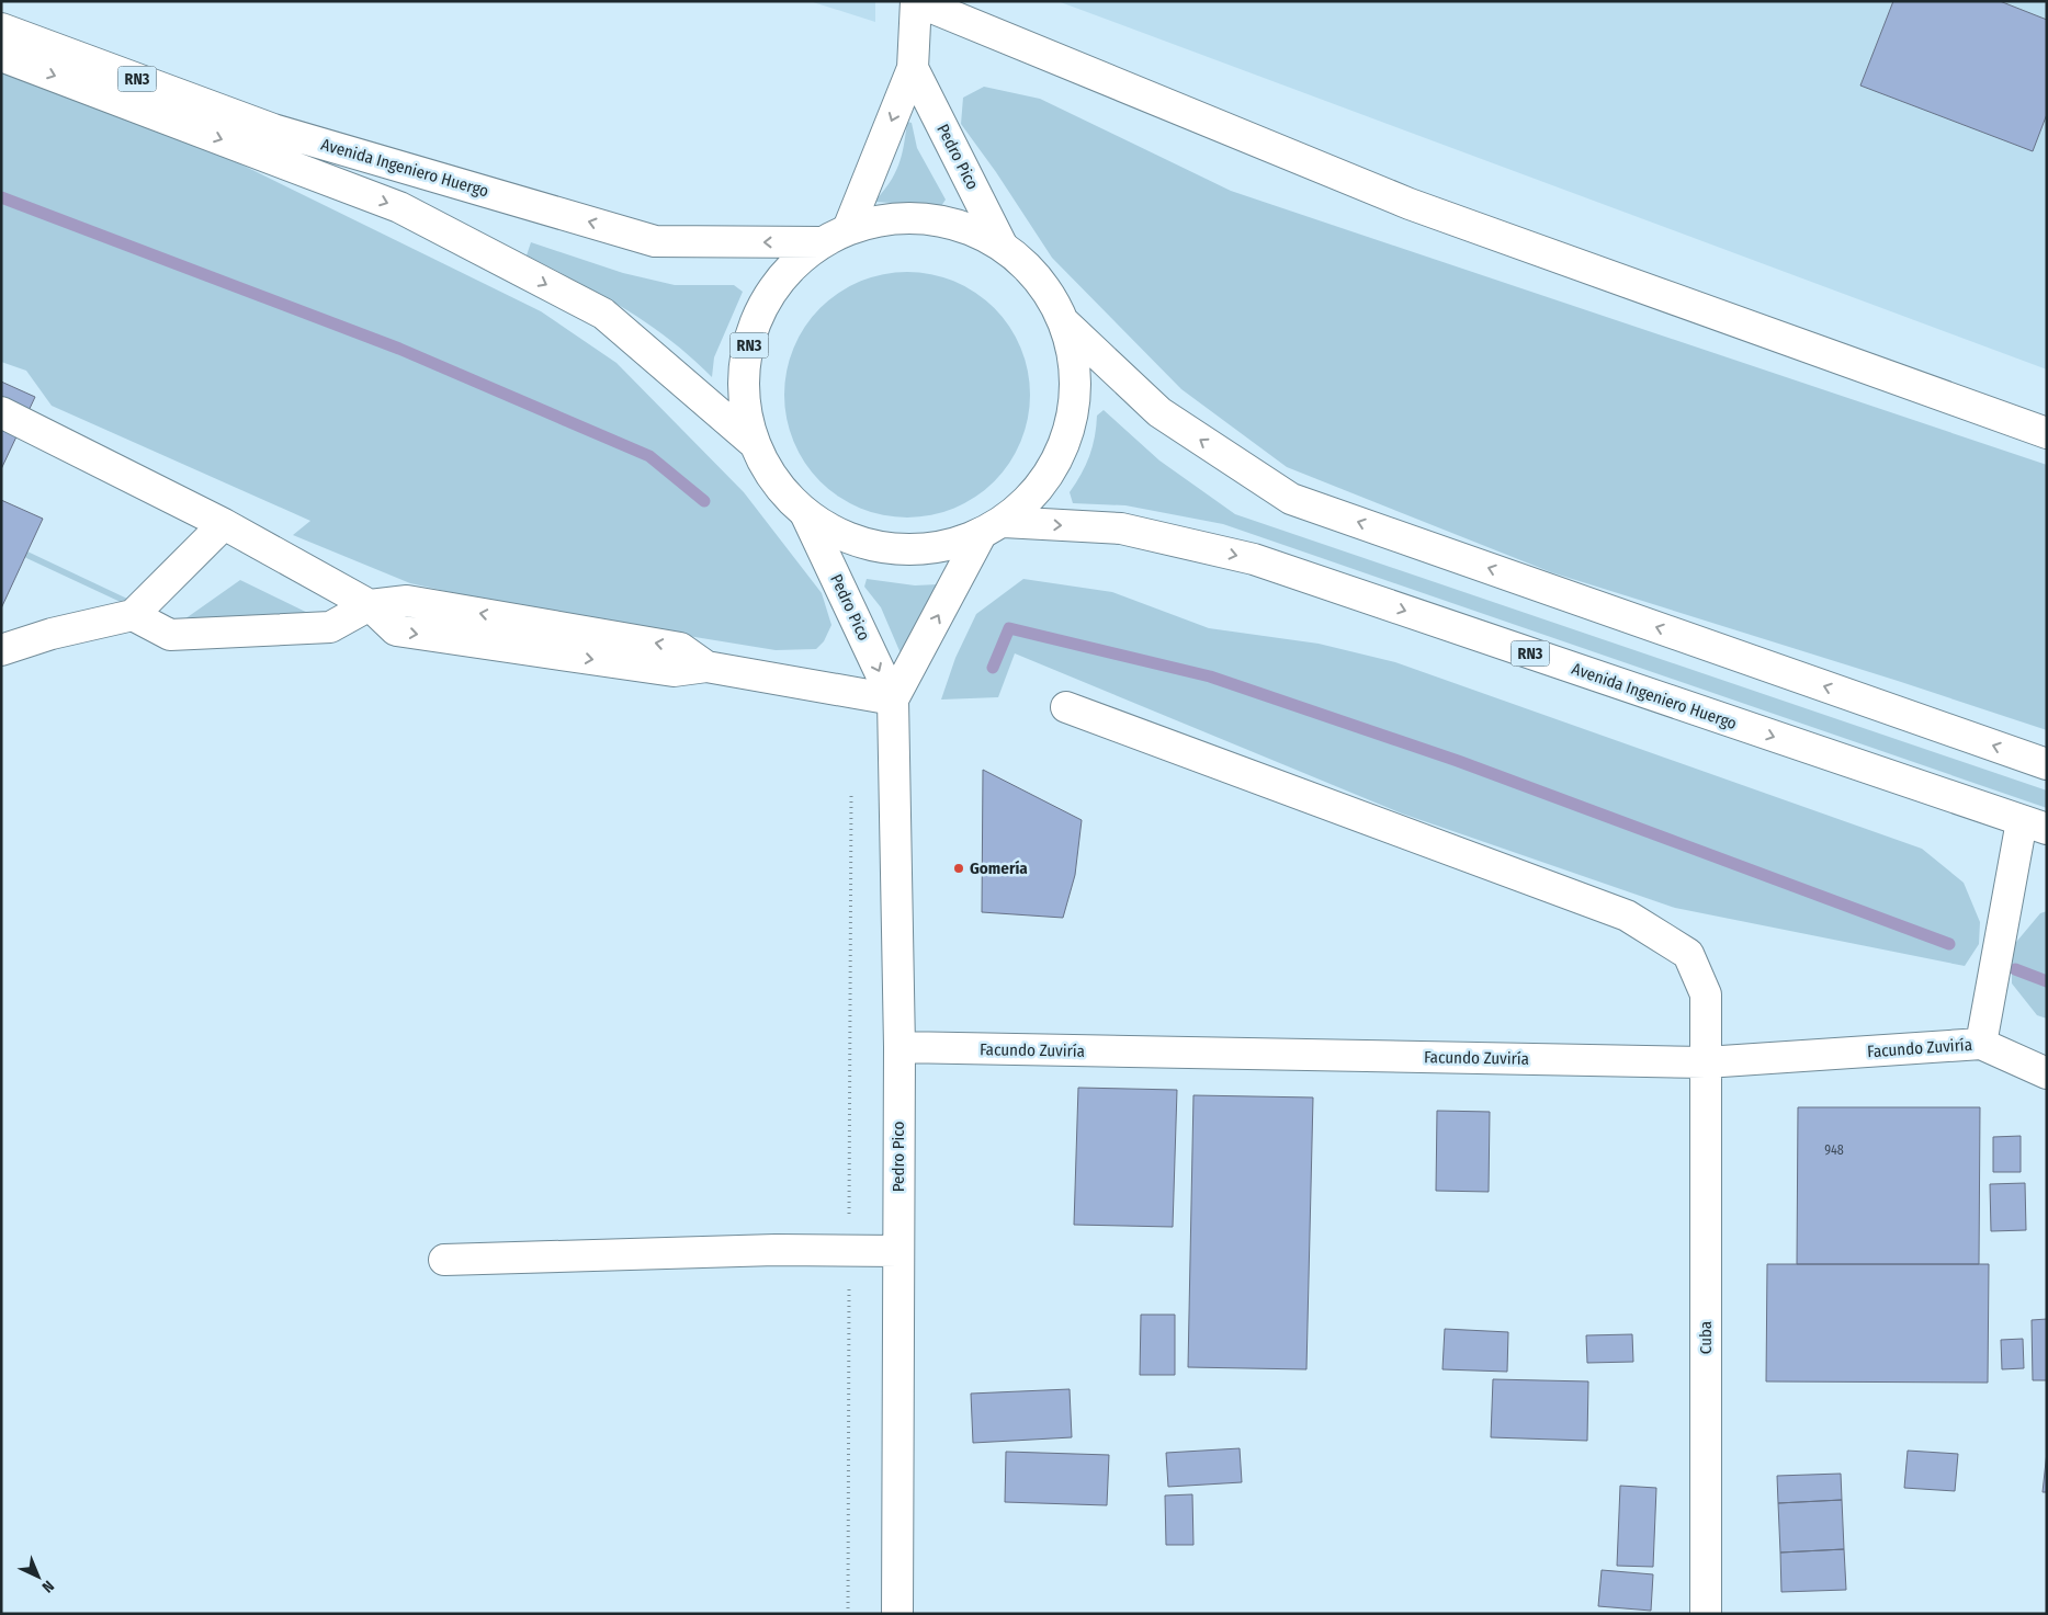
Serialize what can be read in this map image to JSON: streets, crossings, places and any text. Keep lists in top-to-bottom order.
{
  "streets": {
    "main road": [
      "RN3",
      "Pedro Pico",
      "Avenida Ingeniero Huergo",
      "Facundo Zuviría",
      "Cuba"
    ]
  },
  "crossings": [
    ["Pedro Pico", "Avenida Ingeniero Huergo"],
    ["Pedro Pico", "Facundo Zuviría"],
    ["Facundo Zuviría", "Cuba"]
  ],
  "places": ["Gomería"],
  "house_numbers": ["948"],
  "north": "bottom right"
}
